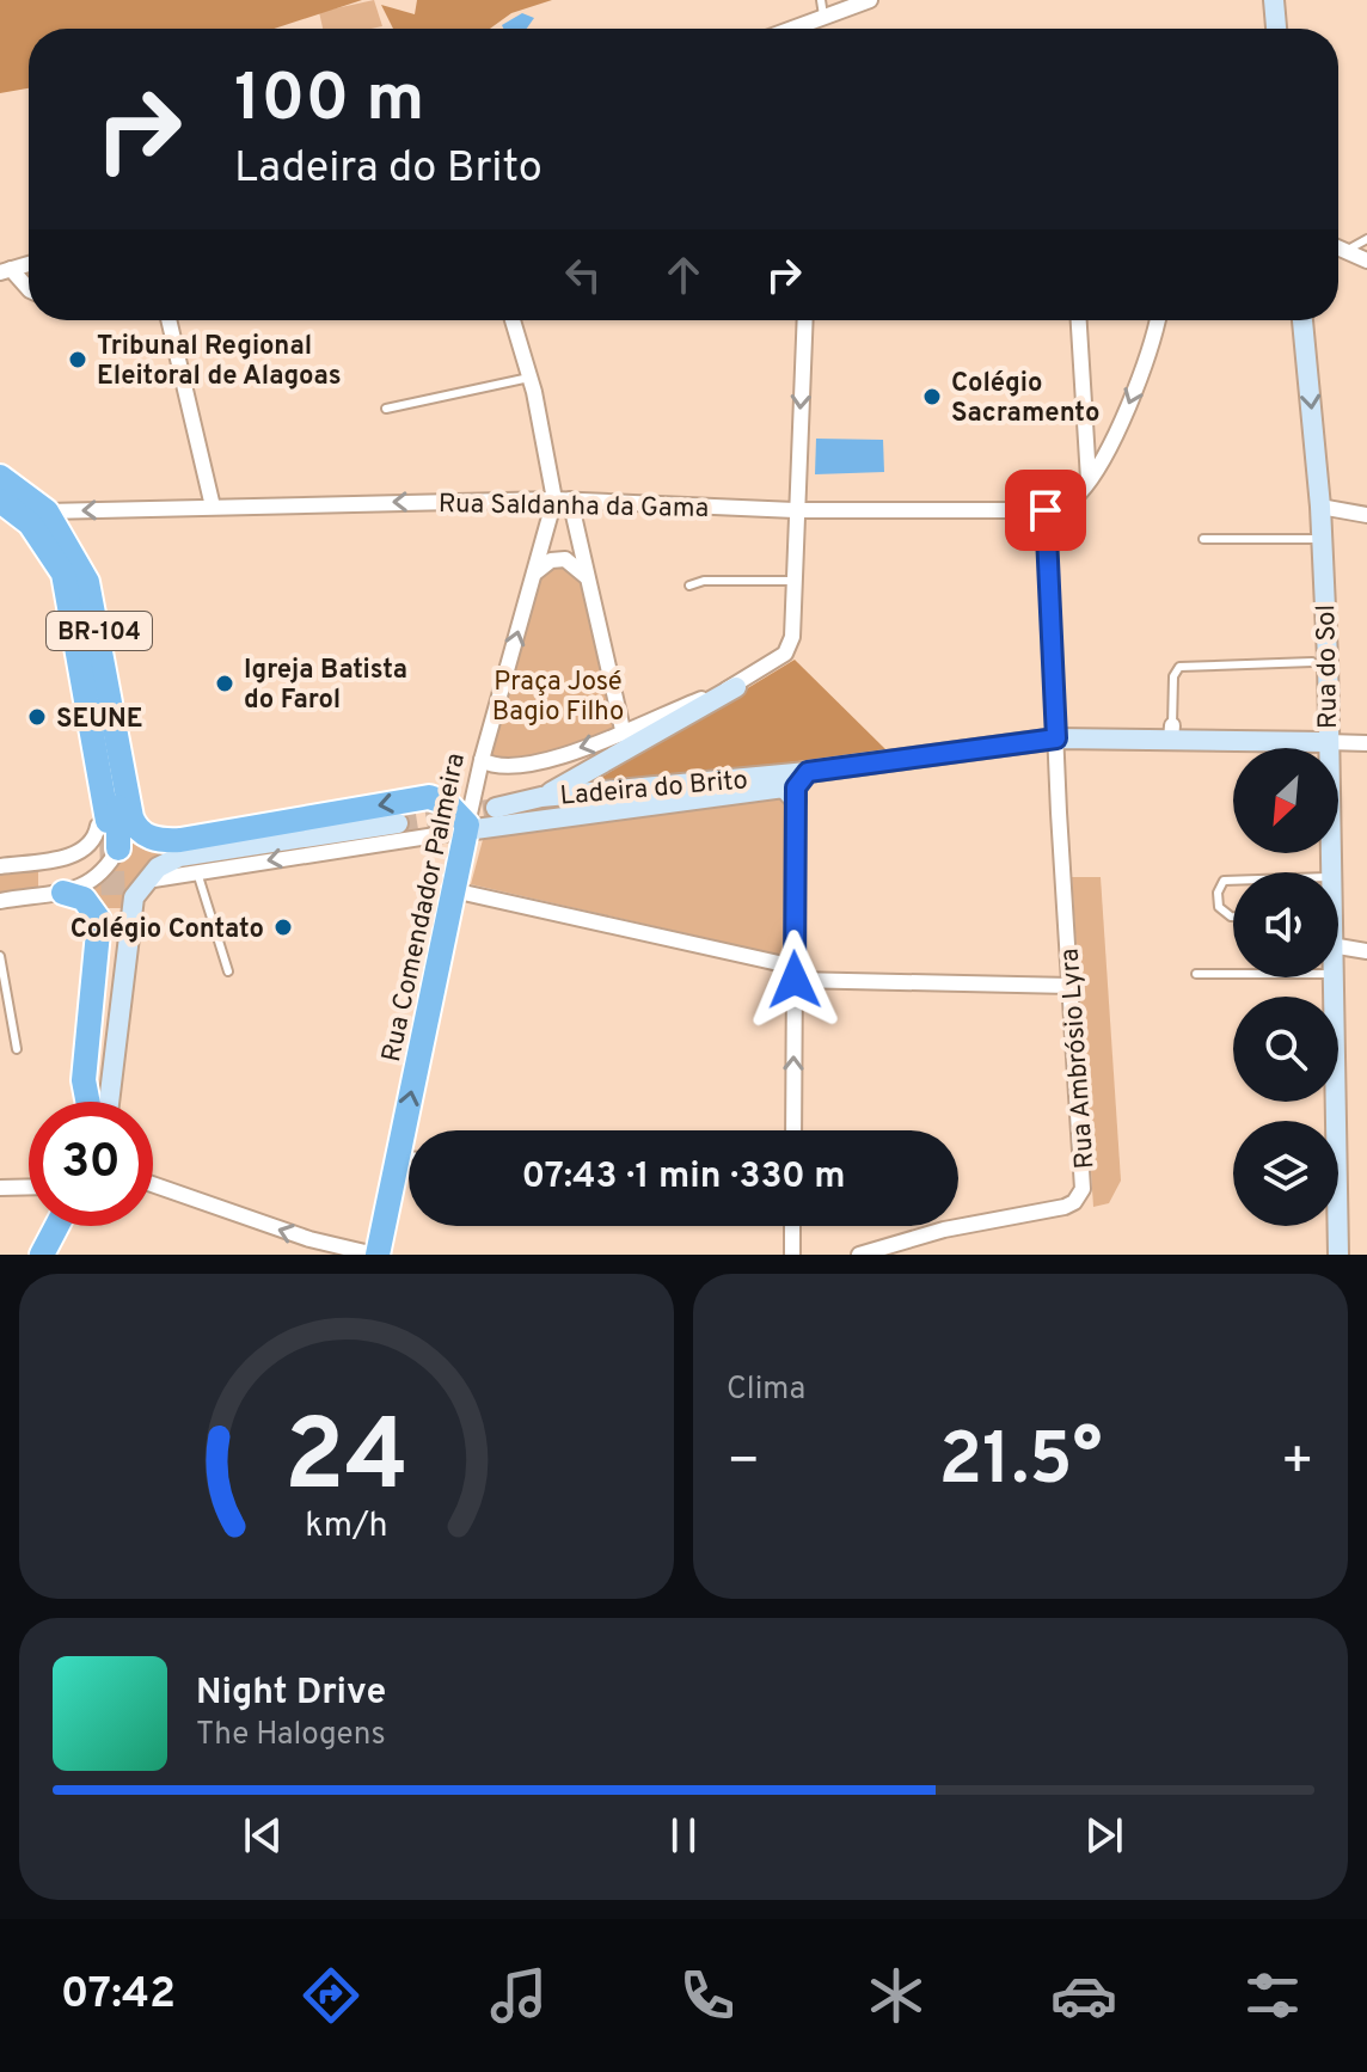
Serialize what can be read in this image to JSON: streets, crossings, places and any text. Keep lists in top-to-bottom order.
{
  "streets": {
    "highway": ["BR-104", "Rua Comendador Palmeira"],
    "main road": ["Rua do Sol", "Ladeira do Brito"],
    "street": ["Rua Saldanha da Gama", "Rua Ambrósio Lyra"]
  },
  "crossings": [
    ["Rua Saldanha da Gama", "BR-104"],
    ["Rua Saldanha da Gama", "Rua Comendador Palmeira"],
    ["Rua Saldanha da Gama", "Rua Ambrósio Lyra"],
    ["Rua do Sol", "Ladeira do Brito"],
    ["Ladeira do Brito", "Rua Comendador Palmeira"],
    ["Ladeira do Brito", "Rua Ambrósio Lyra"]
  ],
  "one_way": ["Rua Saldanha da Gama", "Rua Comendador Palmeira"],
  "parks": ["Praça José Bagio Filho"],
  "places": [
    "Tribunal Regional Eleitoral de Alagoas",
    "Colégio Sacramento",
    "Igreja Batista do Farol",
    "SEUNE",
    "Colégio Contato"
  ],
  "north": "bottom left",
  "page": {
    "turn": ["100 m", "Ladeira do Brito"],
    "limit": "30",
    "trip": "07:43 · 1 min · 330 m",
    "tile": "Clima",
    "heat": ["−", "21.5°", "+"],
    "song": ["Night Drive", "The Halogens"],
    "tabs": "07:42",
    "gauge": ["24", "km/h"]
  }
}
